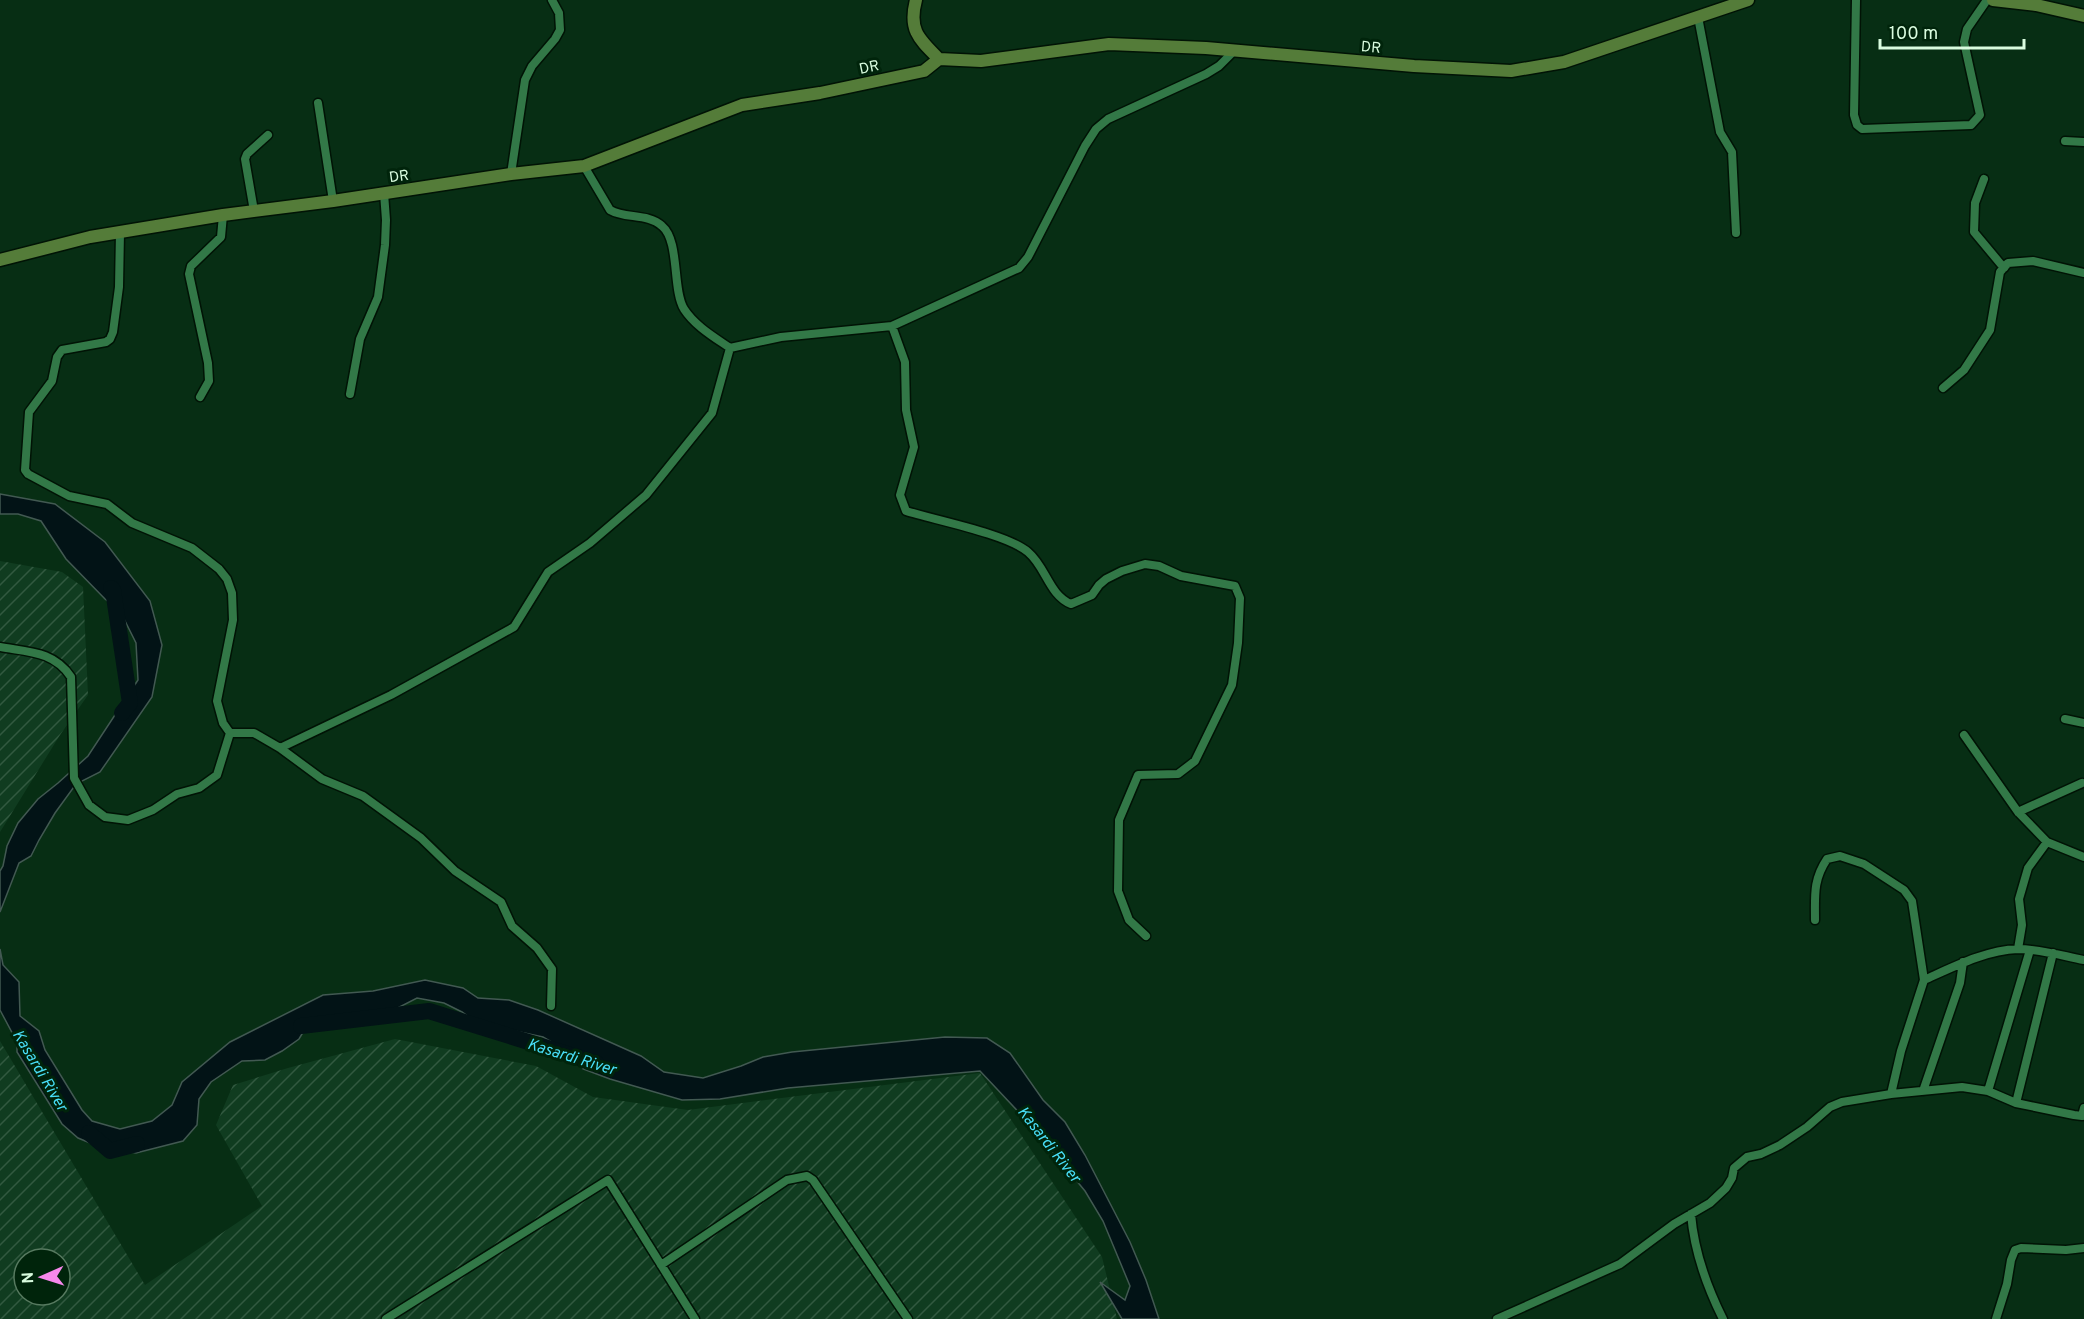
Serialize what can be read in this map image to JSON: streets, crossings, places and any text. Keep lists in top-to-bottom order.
{
  "streets": {
    "main road": ["DR"]
  },
  "water": ["Kasardi River"],
  "scale_bar": "100 m",
  "north": "left"
}
